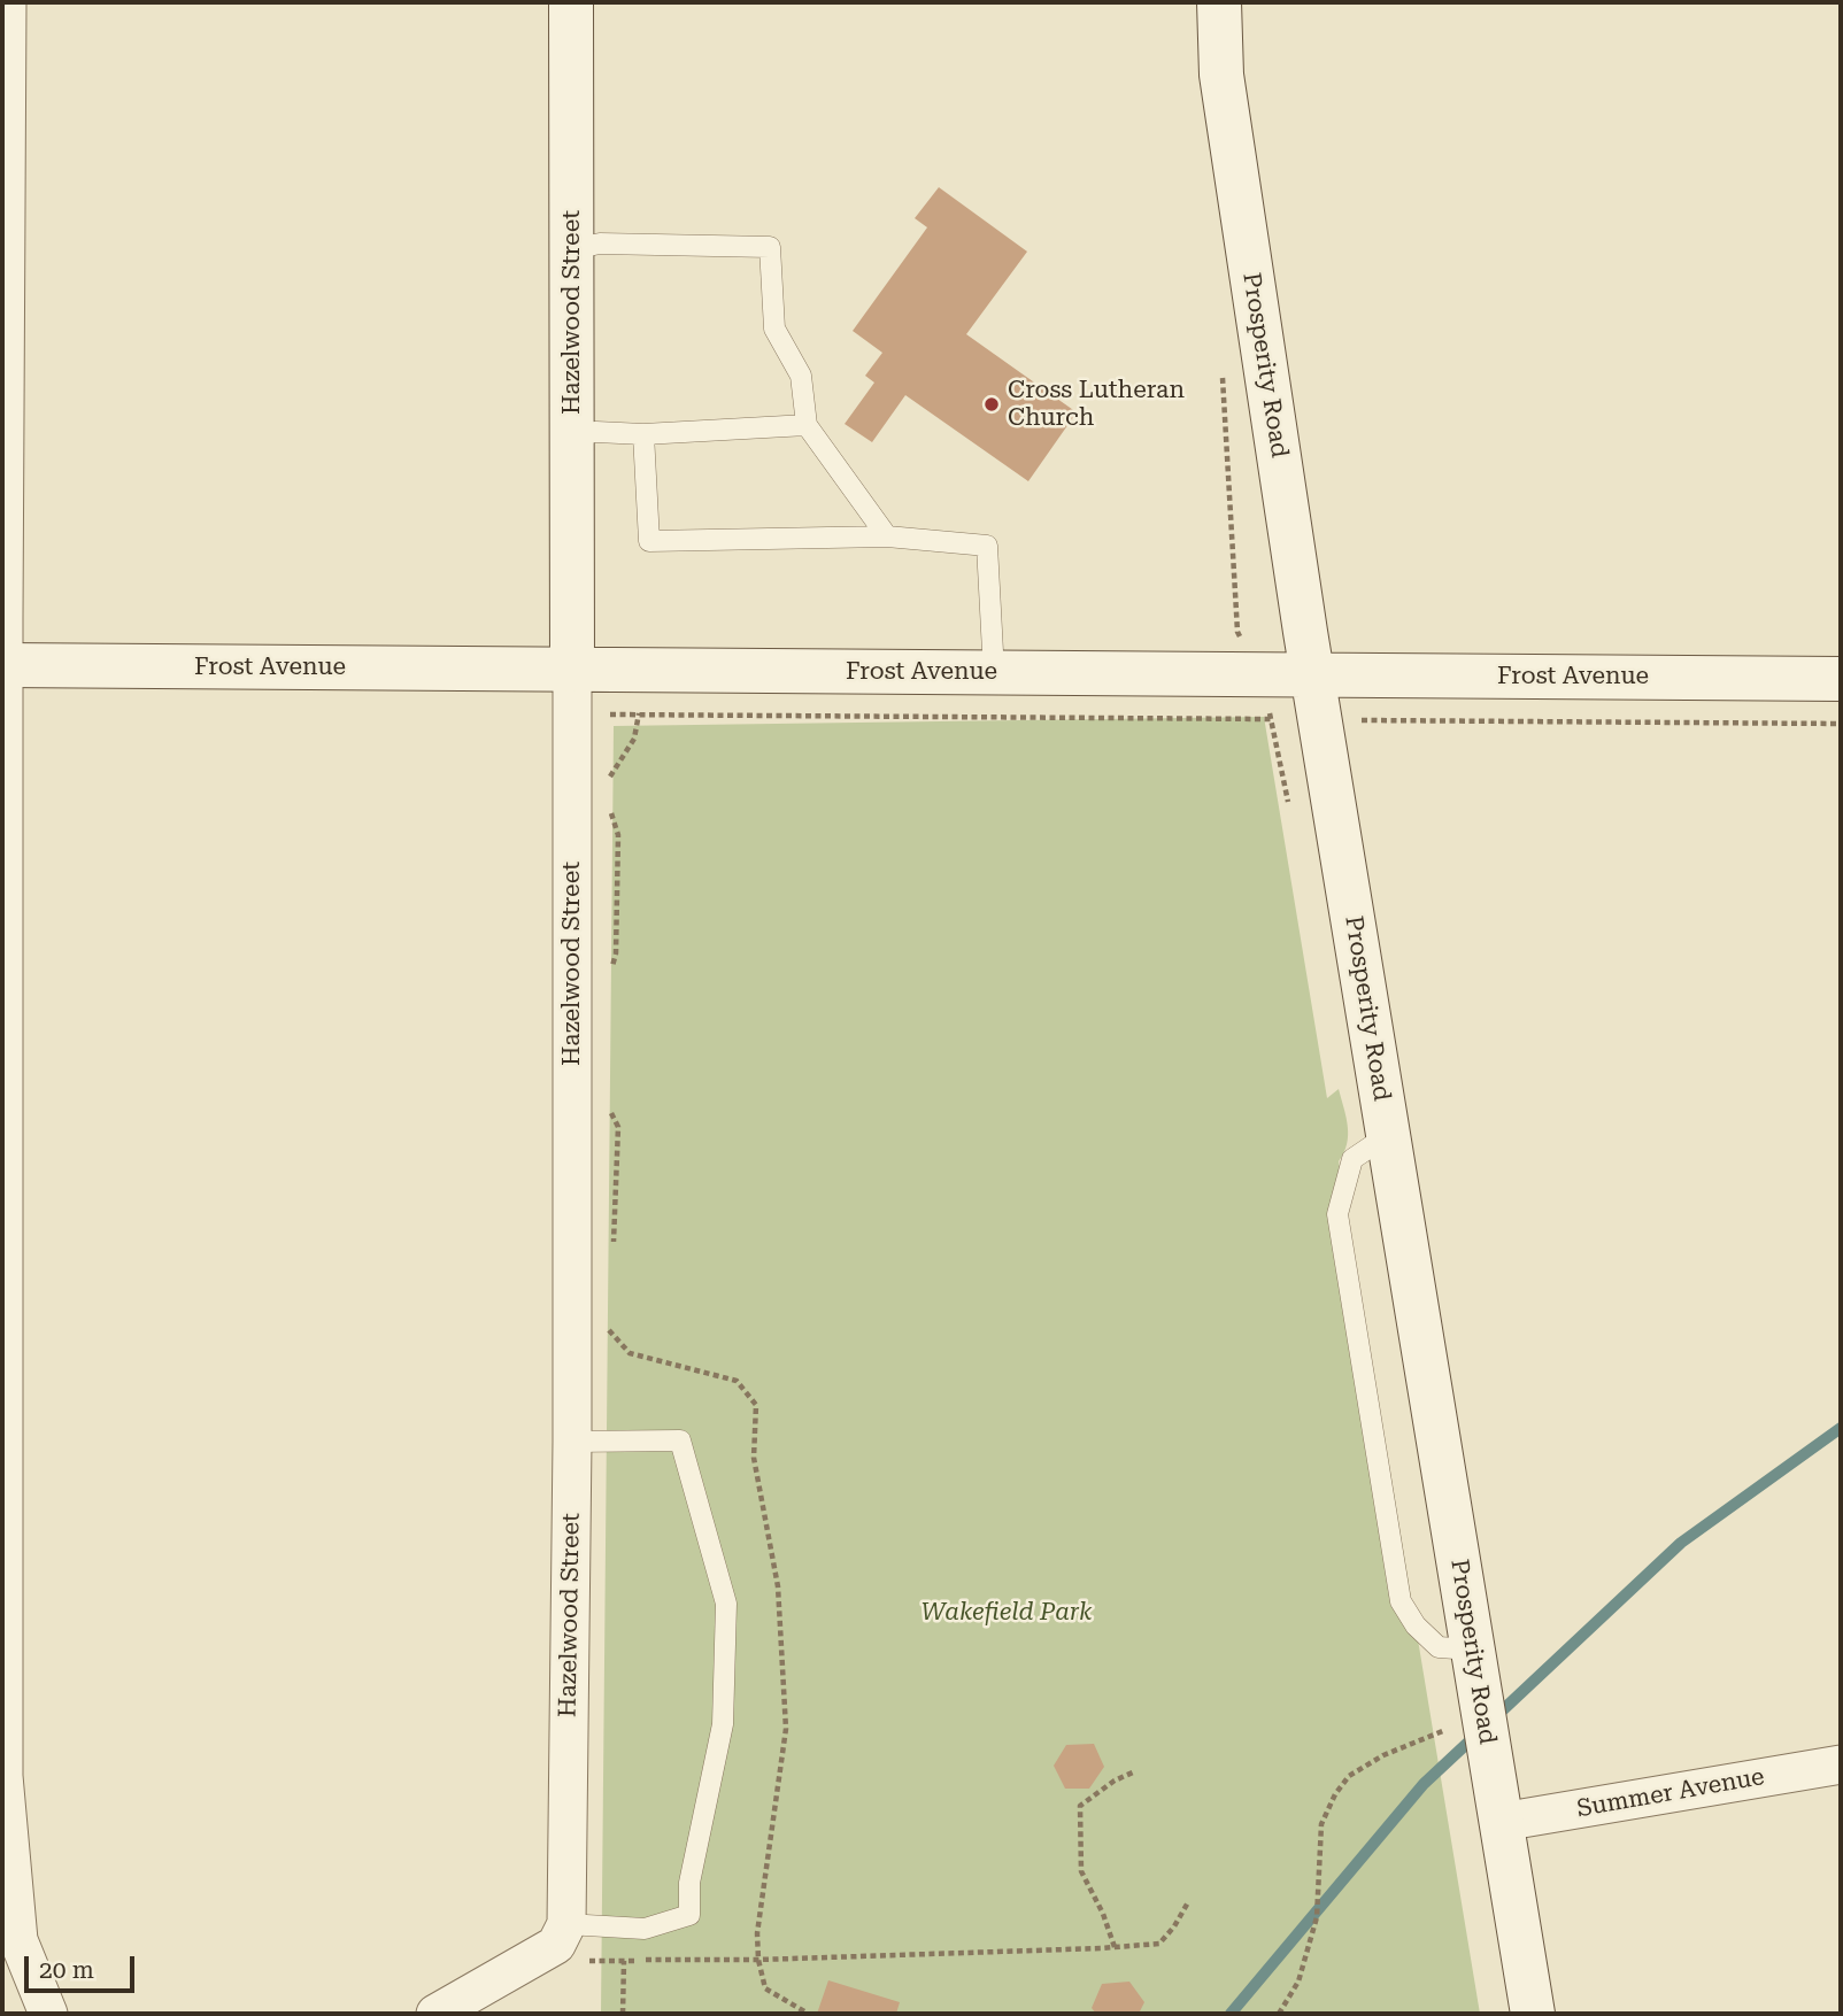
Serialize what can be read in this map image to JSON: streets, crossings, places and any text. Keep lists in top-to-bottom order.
{
  "streets": {
    "street": [
      "Hazelwood Street",
      "Prosperity Road",
      "Frost Avenue",
      "Summer Avenue"
    ]
  },
  "crossings": [
    ["Hazelwood Street", "Frost Avenue"],
    ["Prosperity Road", "Frost Avenue"],
    ["Prosperity Road", "Summer Avenue"]
  ],
  "parks": ["Wakefield Park"],
  "places": ["Cross Lutheran Church"],
  "scale_bar": "20 m"
}
